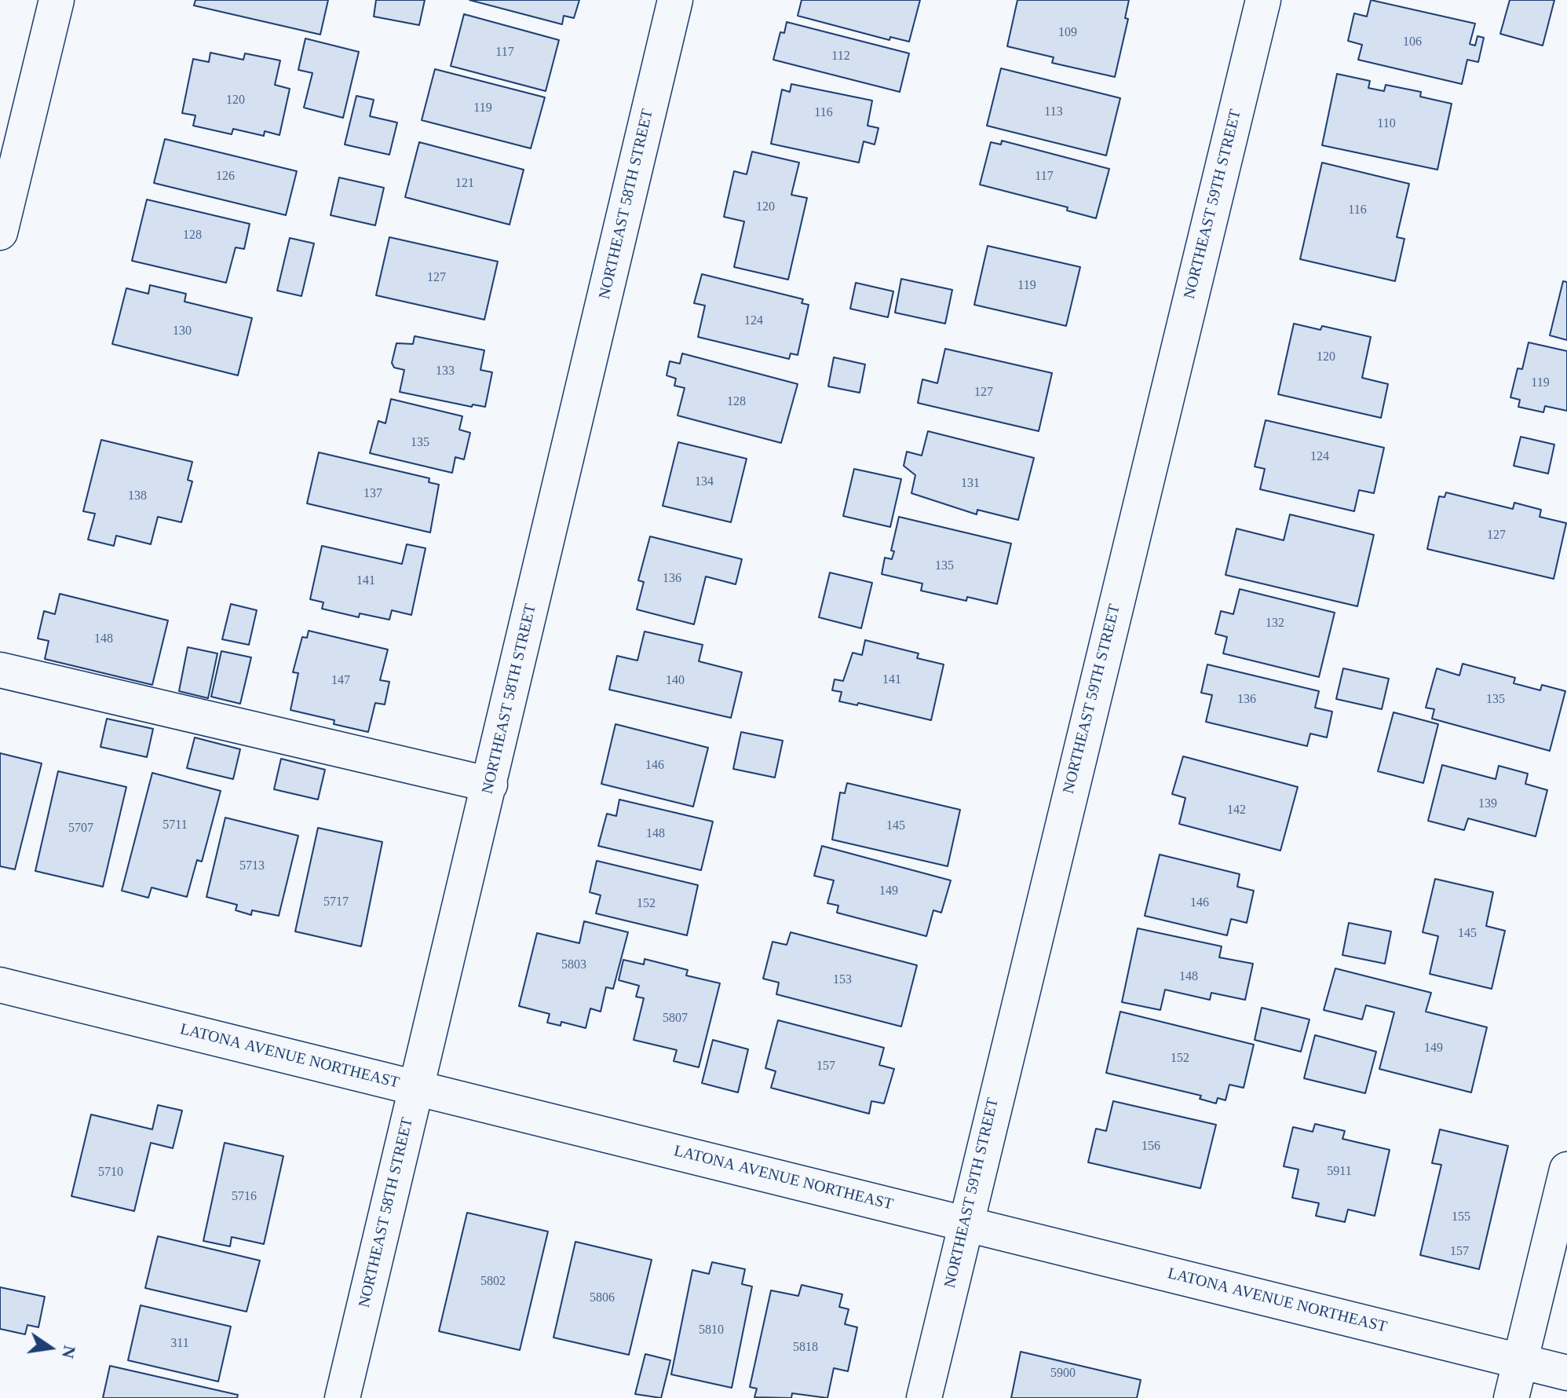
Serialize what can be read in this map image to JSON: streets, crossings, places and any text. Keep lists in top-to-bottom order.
{
  "streets": {
    "street": ["NORTHEAST 58TH STREET", "NORTHEAST 59TH STREET", "LATONA AVENUE NORTHEAST"]
  },
  "crossings": [
    ["NORTHEAST 58TH STREET", "LATONA AVENUE NORTHEAST"],
    ["NORTHEAST 59TH STREET", "LATONA AVENUE NORTHEAST"]
  ],
  "house_numbers": [
    "109",
    "106",
    "117",
    "112",
    "120",
    "119",
    "113",
    "116",
    "110",
    "126",
    "117",
    "121",
    "120",
    "116",
    "128",
    "127",
    "119",
    "124",
    "130",
    "120",
    "133",
    "119",
    "127",
    "128",
    "135",
    "124",
    "134",
    "131",
    "137",
    "138",
    "127",
    "135",
    "136",
    "141",
    "132",
    "148",
    "141",
    "147",
    "140",
    "136",
    "135",
    "146",
    "139",
    "142",
    "5711",
    "145",
    "5707",
    "148",
    "5713",
    "149",
    "5717",
    "146",
    "152",
    "145",
    "5803",
    "148",
    "153",
    "5807",
    "149",
    "152",
    "157",
    "156",
    "5911",
    "5710",
    "5716",
    "155",
    "157",
    "5802",
    "5806",
    "5810",
    "311",
    "5818",
    "5900"
  ],
  "north": "right"
}
